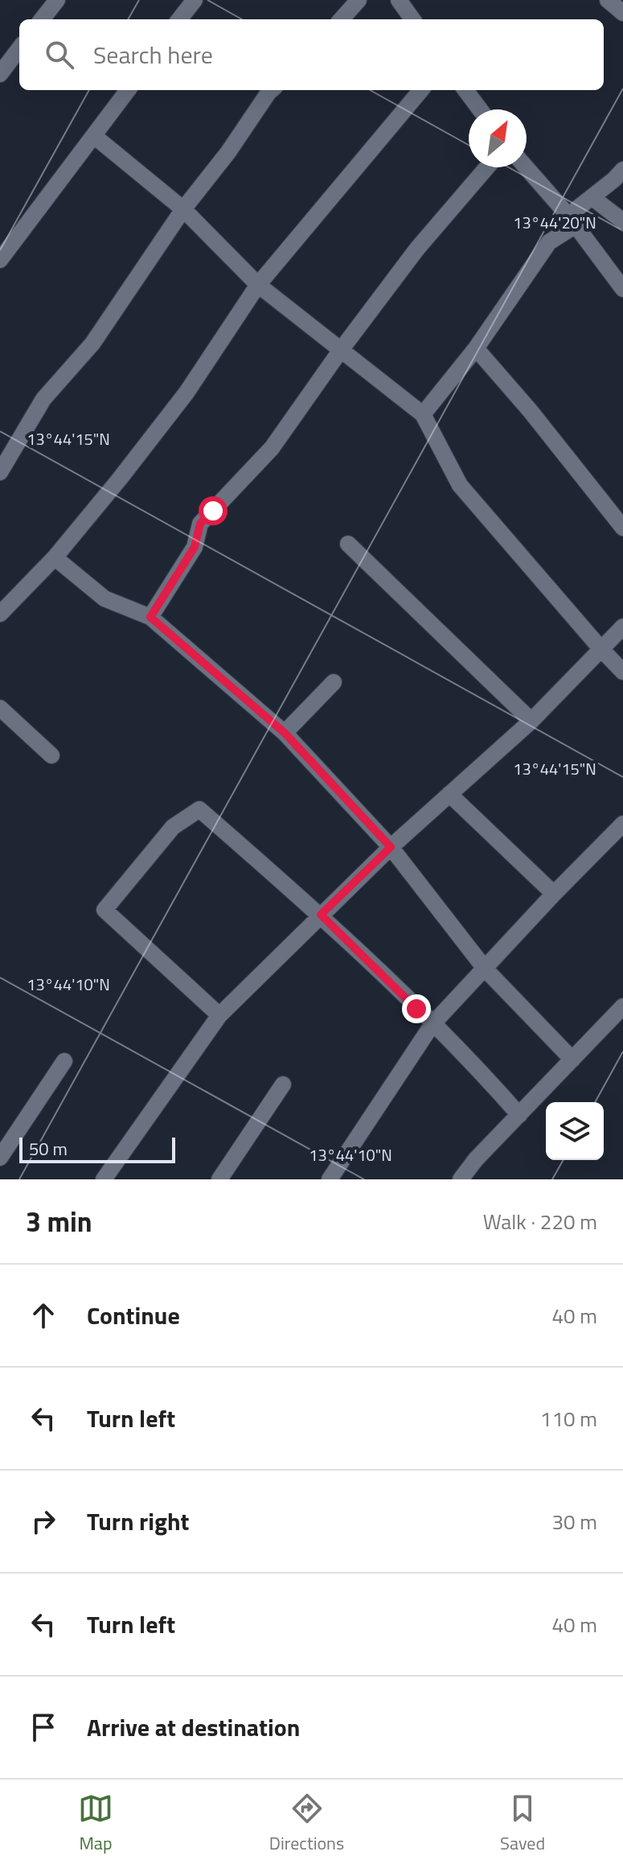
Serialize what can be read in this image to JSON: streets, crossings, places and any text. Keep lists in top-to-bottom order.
{
  "scale_bar": "50 m",
  "north": "top right",
  "page": {
    "search": "Search here",
    "scale": "50 m",
    "heading": ["3 min", "Walk · 220 m"],
    "list": [
      ["Continue", "40 m"],
      ["Turn left", "110 m"],
      ["Turn right", "30 m"],
      ["Turn left", "40 m"],
      "Arrive at destination"
    ],
    "nav": ["Map", "Directions", "Saved"]
  },
  "coordinates": ["13°44'20\"N", "13°44'15\"N", "13°44'10\"N"]
}
